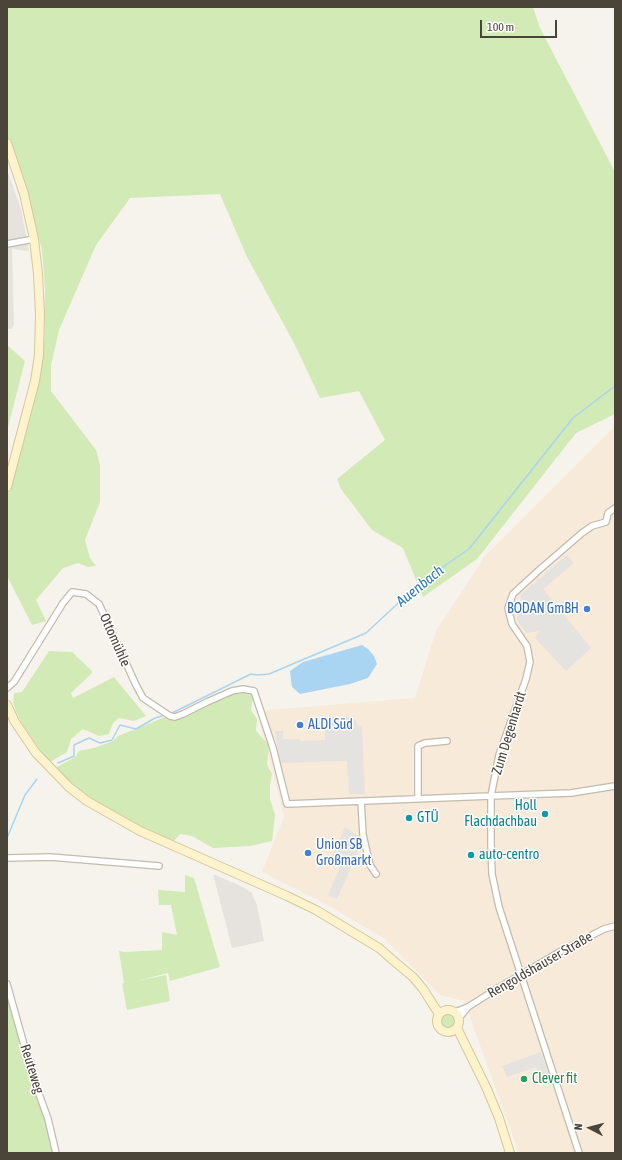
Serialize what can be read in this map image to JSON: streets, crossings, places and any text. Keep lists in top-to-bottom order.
{
  "streets": {
    "street": [
      "Ottomühle",
      "Zum Degenhardt",
      "Rengoldshauser Straße",
      "Reuteweg"
    ]
  },
  "crossings": [
    ["Zum Degenhardt", "Rengoldshauser Straße"]
  ],
  "water": ["Auenbach"],
  "places": [
    "BODAN GmBH",
    "ALDI Süd",
    "Holl Flachdachbau",
    "GTÜ",
    "Union SB Großmarkt",
    "auto-centro",
    "Clever fit"
  ],
  "scale_bar": "100 m",
  "north": "left"
}
